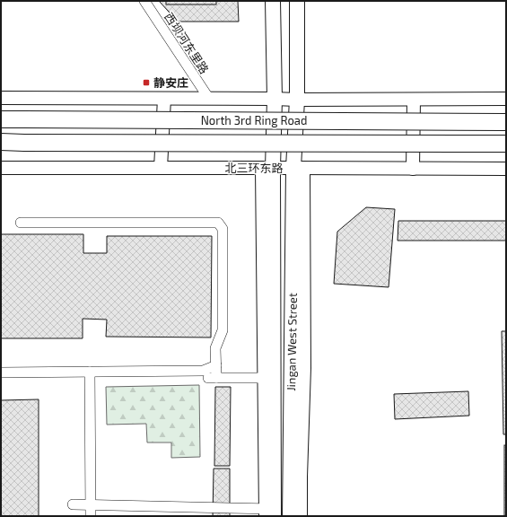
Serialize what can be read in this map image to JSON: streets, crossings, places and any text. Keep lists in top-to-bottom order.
{
  "streets": {
    "highway": ["North 3rd Ring Road"],
    "main road": ["Jingan West Street"],
    "street": ["西坝河东里路", "北三环东路"]
  },
  "crossings": [
    ["北三环东路", "Jingan West Street"]
  ],
  "places": {
    "transit": ["静安庄"]
  }
}
